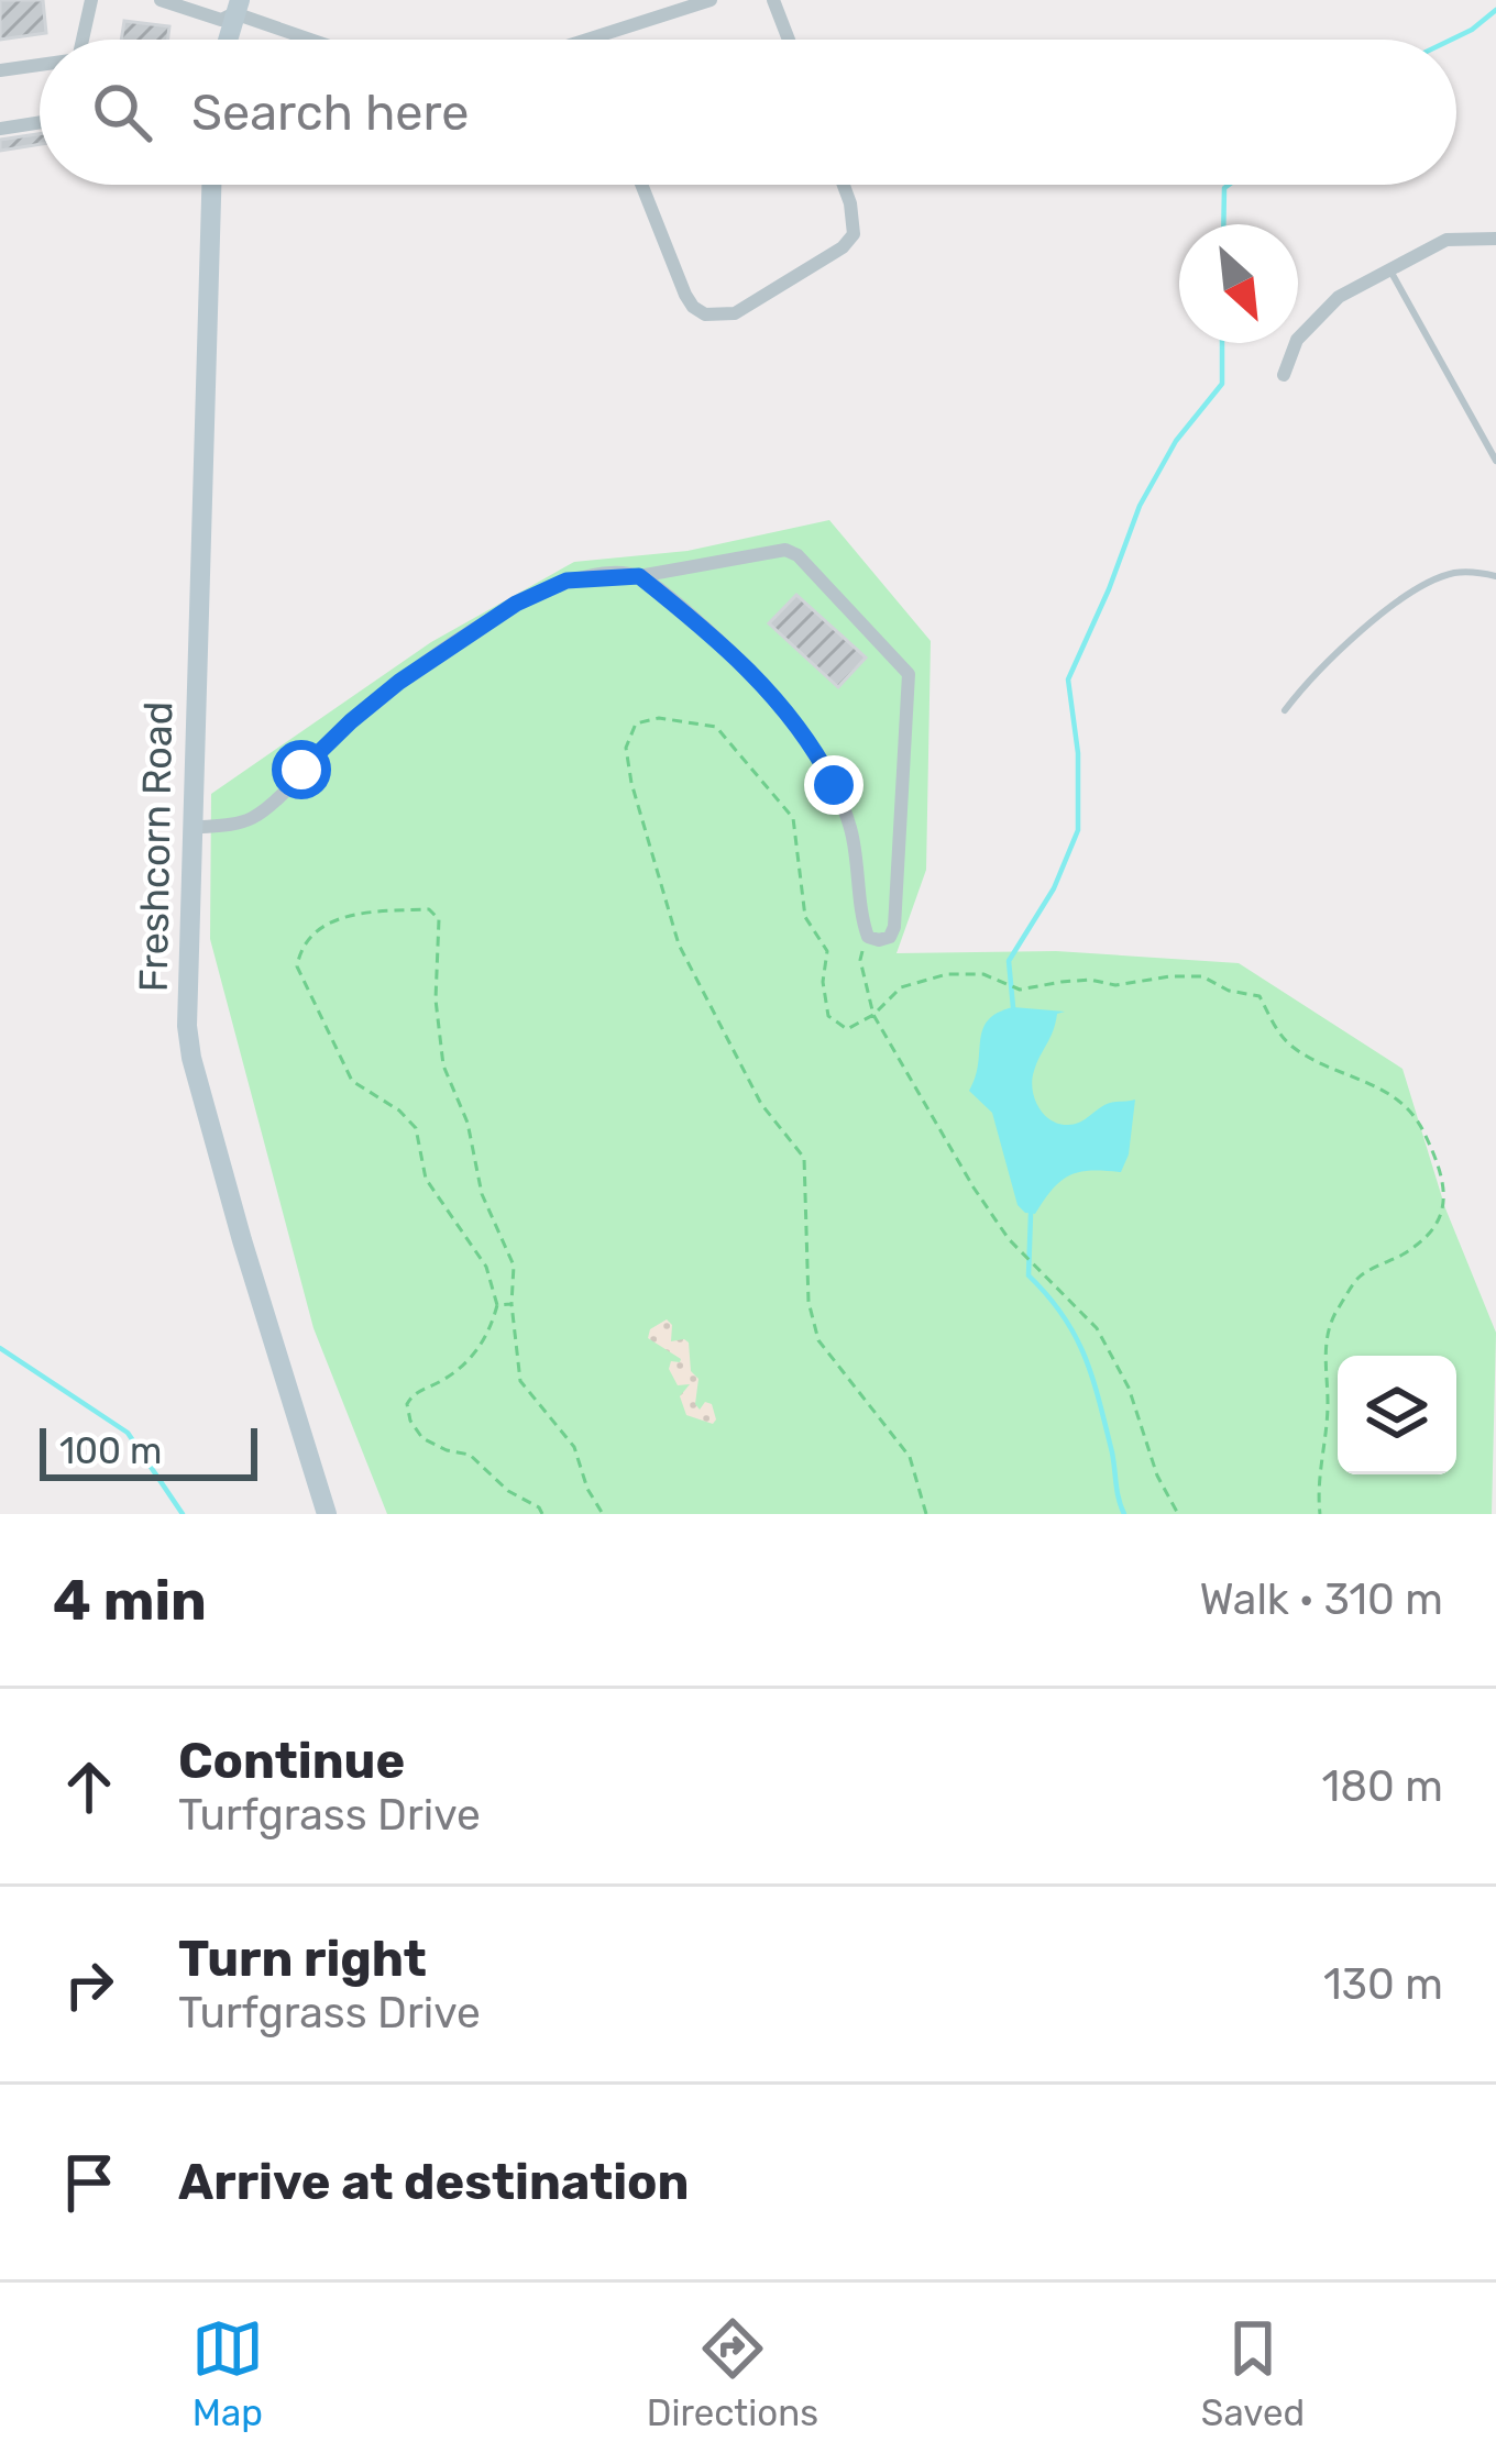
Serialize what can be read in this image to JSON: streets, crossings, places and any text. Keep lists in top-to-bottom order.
{
  "streets": {
    "street": ["Freshcorn Road"]
  },
  "scale_bar": "100 m",
  "north": "bottom right",
  "page": {
    "search": "Search here",
    "scale": "100 m",
    "heading": ["4 min", "Walk · 310 m"],
    "list": [
      ["Continue", "Turfgrass Drive", "180 m"],
      ["Turn right", "Turfgrass Drive", "130 m"],
      "Arrive at destination"
    ],
    "nav": ["Map", "Directions", "Saved"]
  }
}
